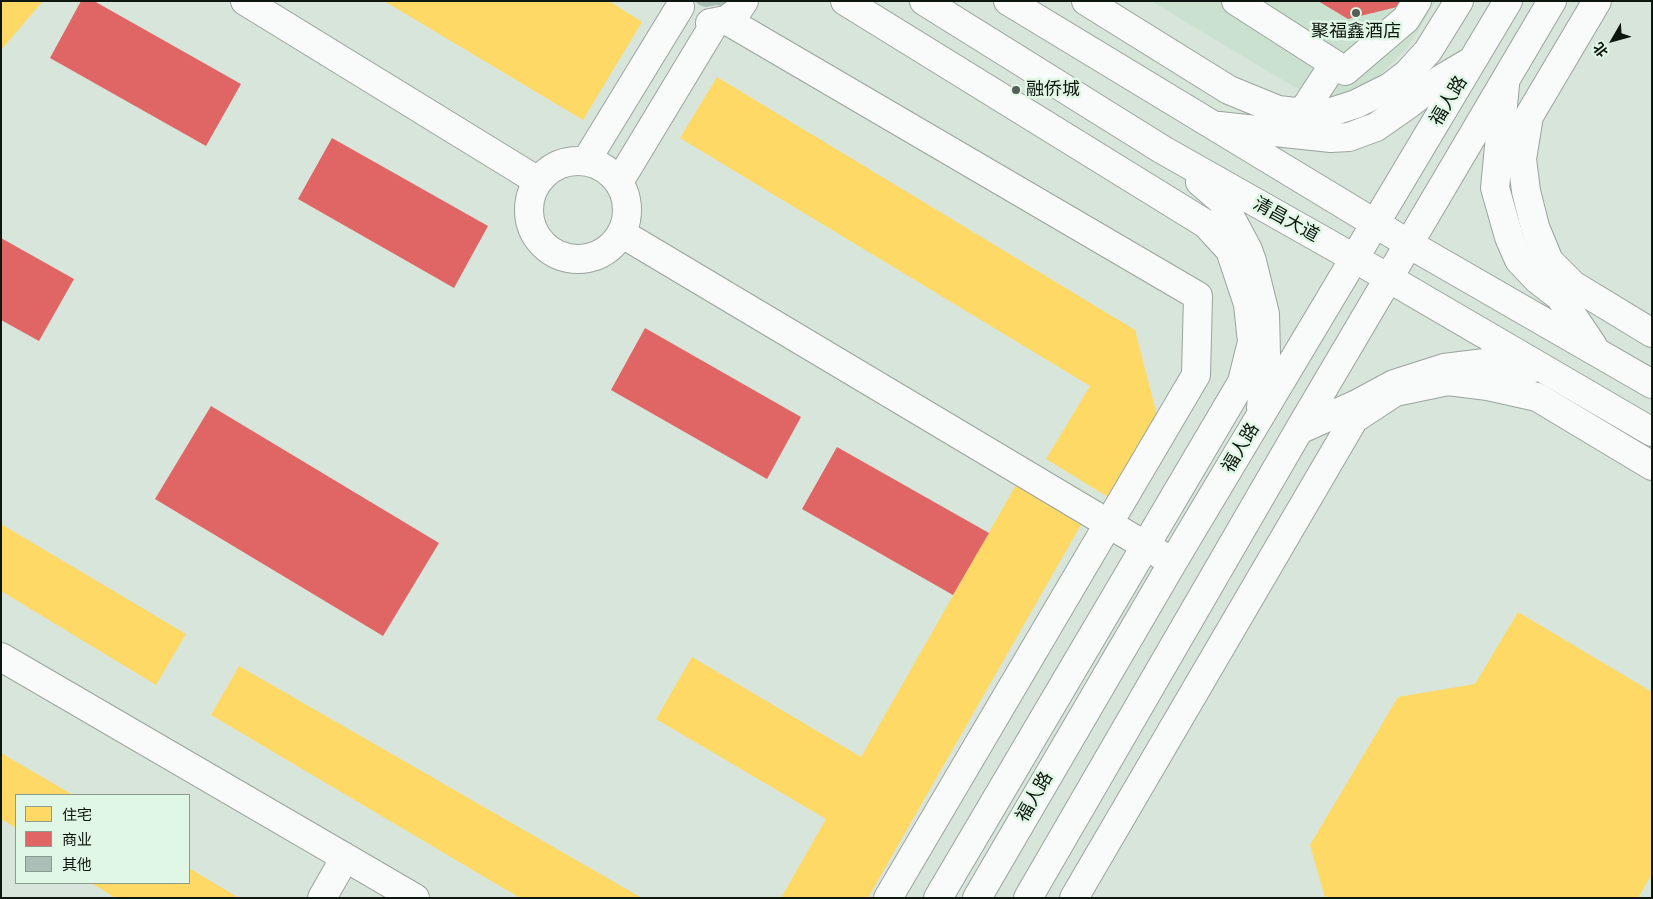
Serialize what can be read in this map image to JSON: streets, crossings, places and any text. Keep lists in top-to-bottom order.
{
  "streets": {
    "main road": ["福人路", "清昌大道"]
  },
  "crossings": [
    ["福人路", "清昌大道"]
  ],
  "places": ["聚福鑫酒店", "融侨城"],
  "legend": ["住宅", "商业", "其他"],
  "north": "bottom left"
}
